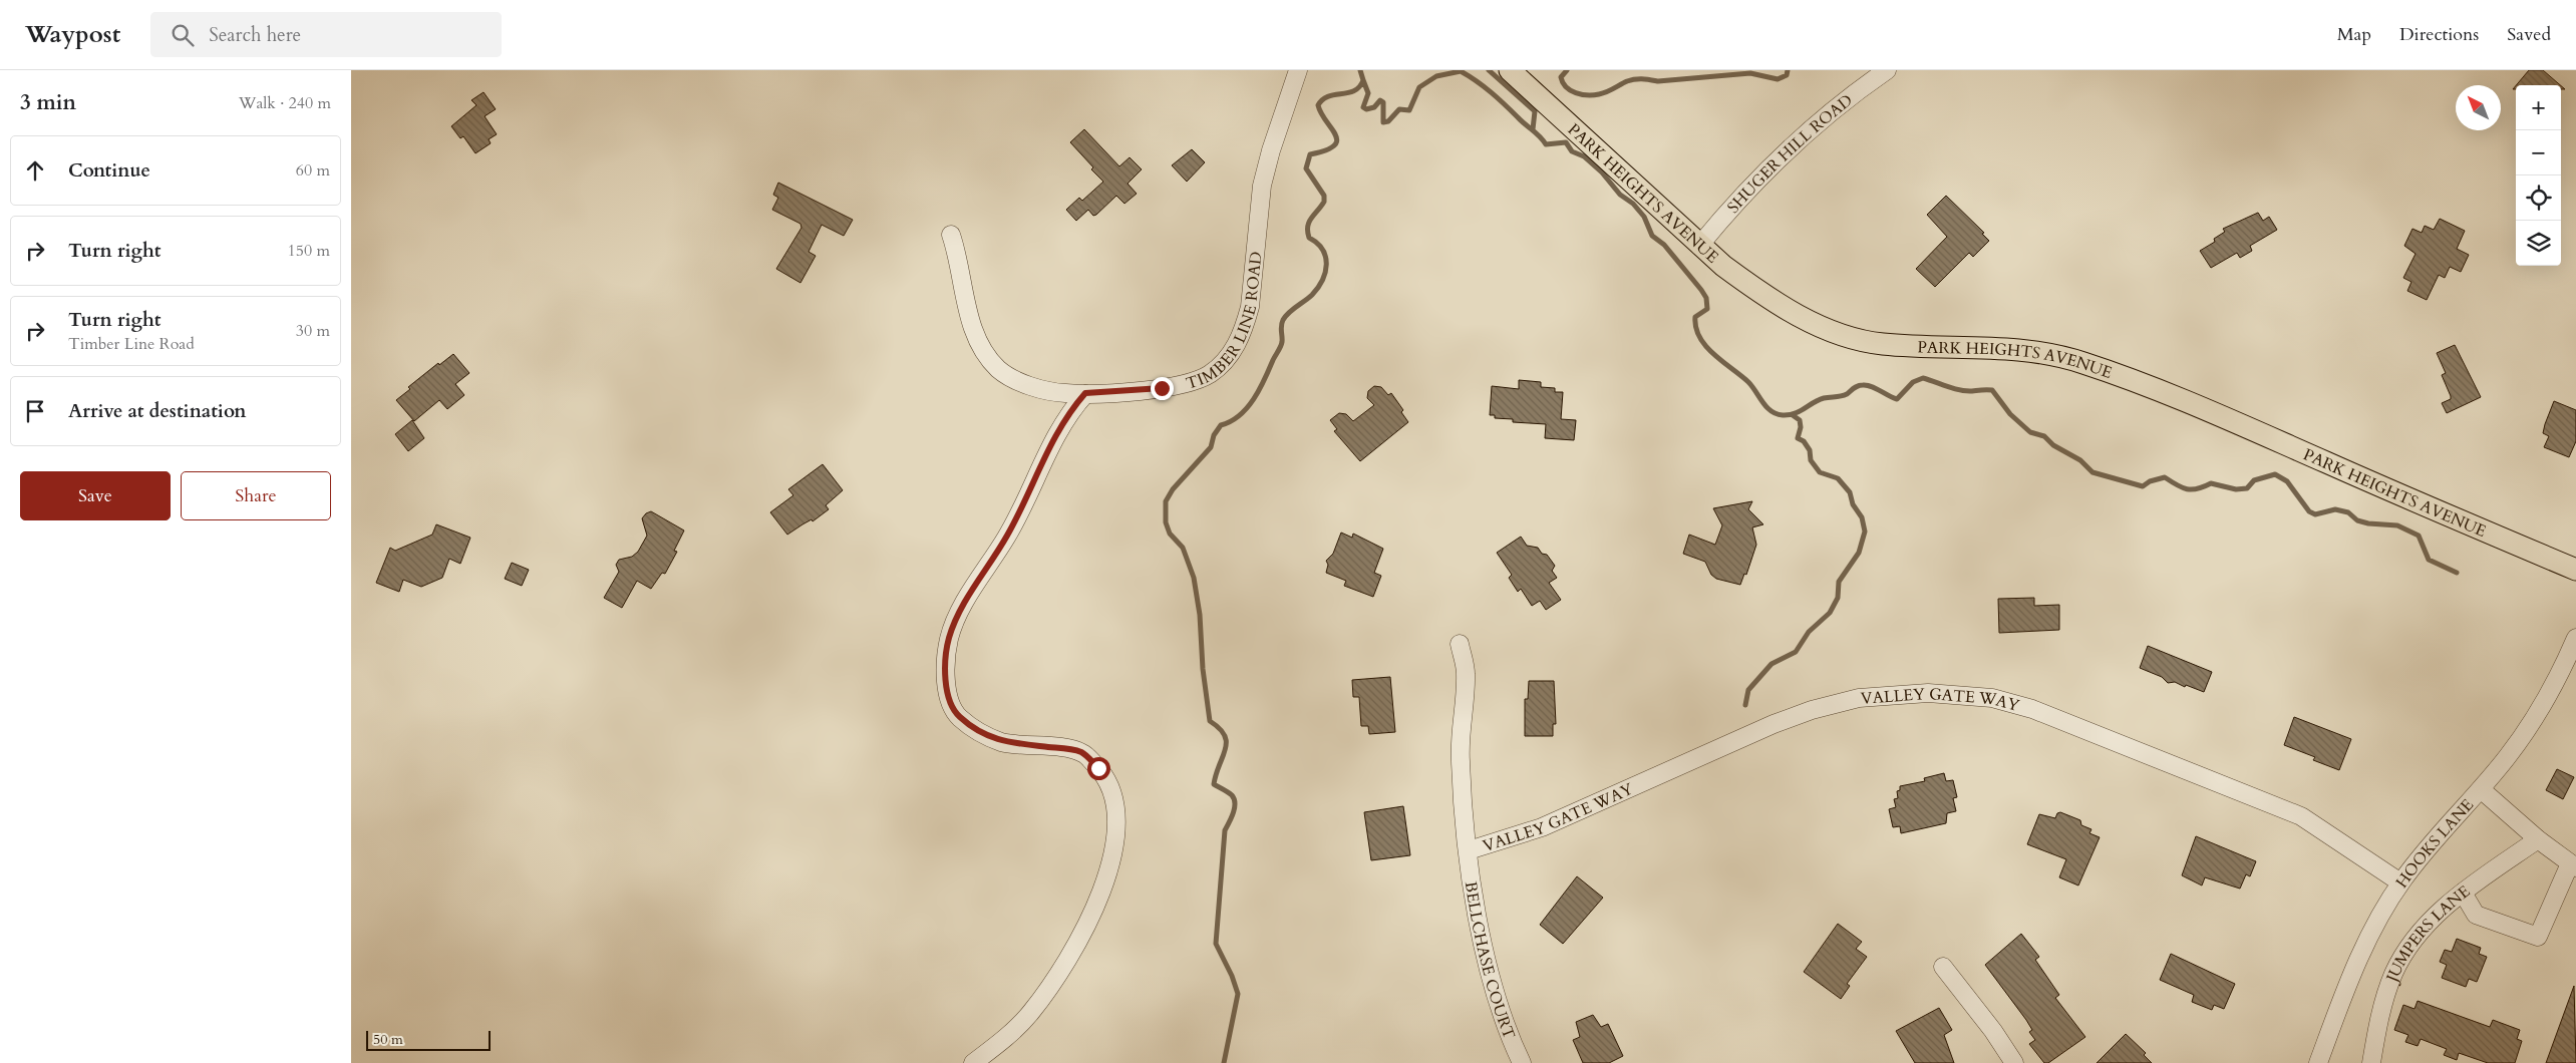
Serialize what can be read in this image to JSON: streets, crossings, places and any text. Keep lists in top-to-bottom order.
{
  "streets": {
    "main road": ["PARK HEIGHTS AVENUE"],
    "street": [
      "SHUGER HILL ROAD",
      "TIMBER LINE ROAD",
      "VALLEY GATE WAY",
      "HOOKS LANE",
      "JUMPERS LANE",
      "BELLCHASE COURT"
    ]
  },
  "crossings": [
    ["SHUGER HILL ROAD", "PARK HEIGHTS AVENUE"],
    ["VALLEY GATE WAY", "HOOKS LANE"],
    ["VALLEY GATE WAY", "BELLCHASE COURT"]
  ],
  "scale_bar": "50 m",
  "north": "top left",
  "page": {
    "header": "Waypost",
    "search": "Search here",
    "nav": ["Map", "Directions", "Saved"],
    "heading": ["3 min", "Walk · 240 m"],
    "map_buttons": ["+", "−"],
    "list": [
      ["Continue", "60 m"],
      ["Turn right", "150 m"],
      ["Turn right", "Timber Line Road", "30 m"],
      "Arrive at destination"
    ],
    "buttons": ["Save", "Share"],
    "scale": "50 m"
  }
}
